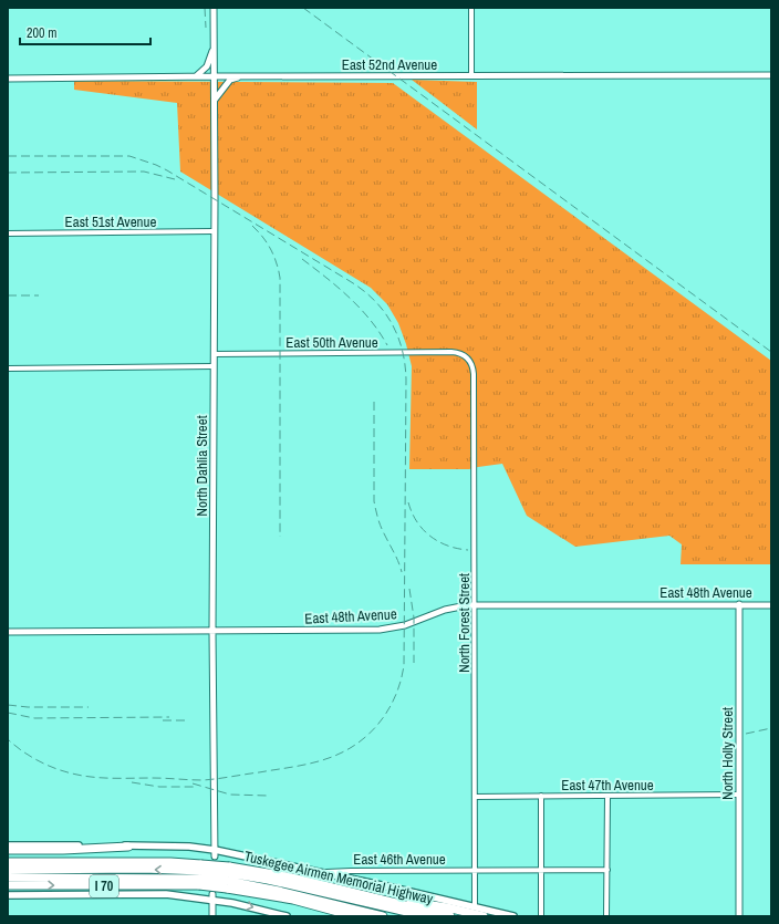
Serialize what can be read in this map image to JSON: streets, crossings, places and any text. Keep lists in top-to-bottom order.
{
  "streets": {
    "highway": ["Tuskegee Airmen Memorial Highway", "I 70"],
    "main road": ["East 46th Avenue"],
    "street": [
      "East 52nd Avenue",
      "East 51st Avenue",
      "East 50th Avenue",
      "North Dahlia Street",
      "East 48th Avenue",
      "North Forest Street",
      "North Holly Street",
      "East 47th Avenue"
    ]
  },
  "crossings": [
    ["East 52nd Avenue", "North Dahlia Street"],
    ["East 51st Avenue", "North Dahlia Street"],
    ["East 50th Avenue", "North Dahlia Street"],
    ["East 50th Avenue", "North Forest Street"],
    ["North Dahlia Street", "East 48th Avenue"],
    ["North Dahlia Street", "East 46th Avenue"],
    ["East 48th Avenue", "North Forest Street"],
    ["East 48th Avenue", "North Holly Street"],
    ["North Forest Street", "East 47th Avenue"],
    ["North Forest Street", "East 46th Avenue"],
    ["North Holly Street", "East 47th Avenue"]
  ],
  "scale_bar": "200 m"
}
